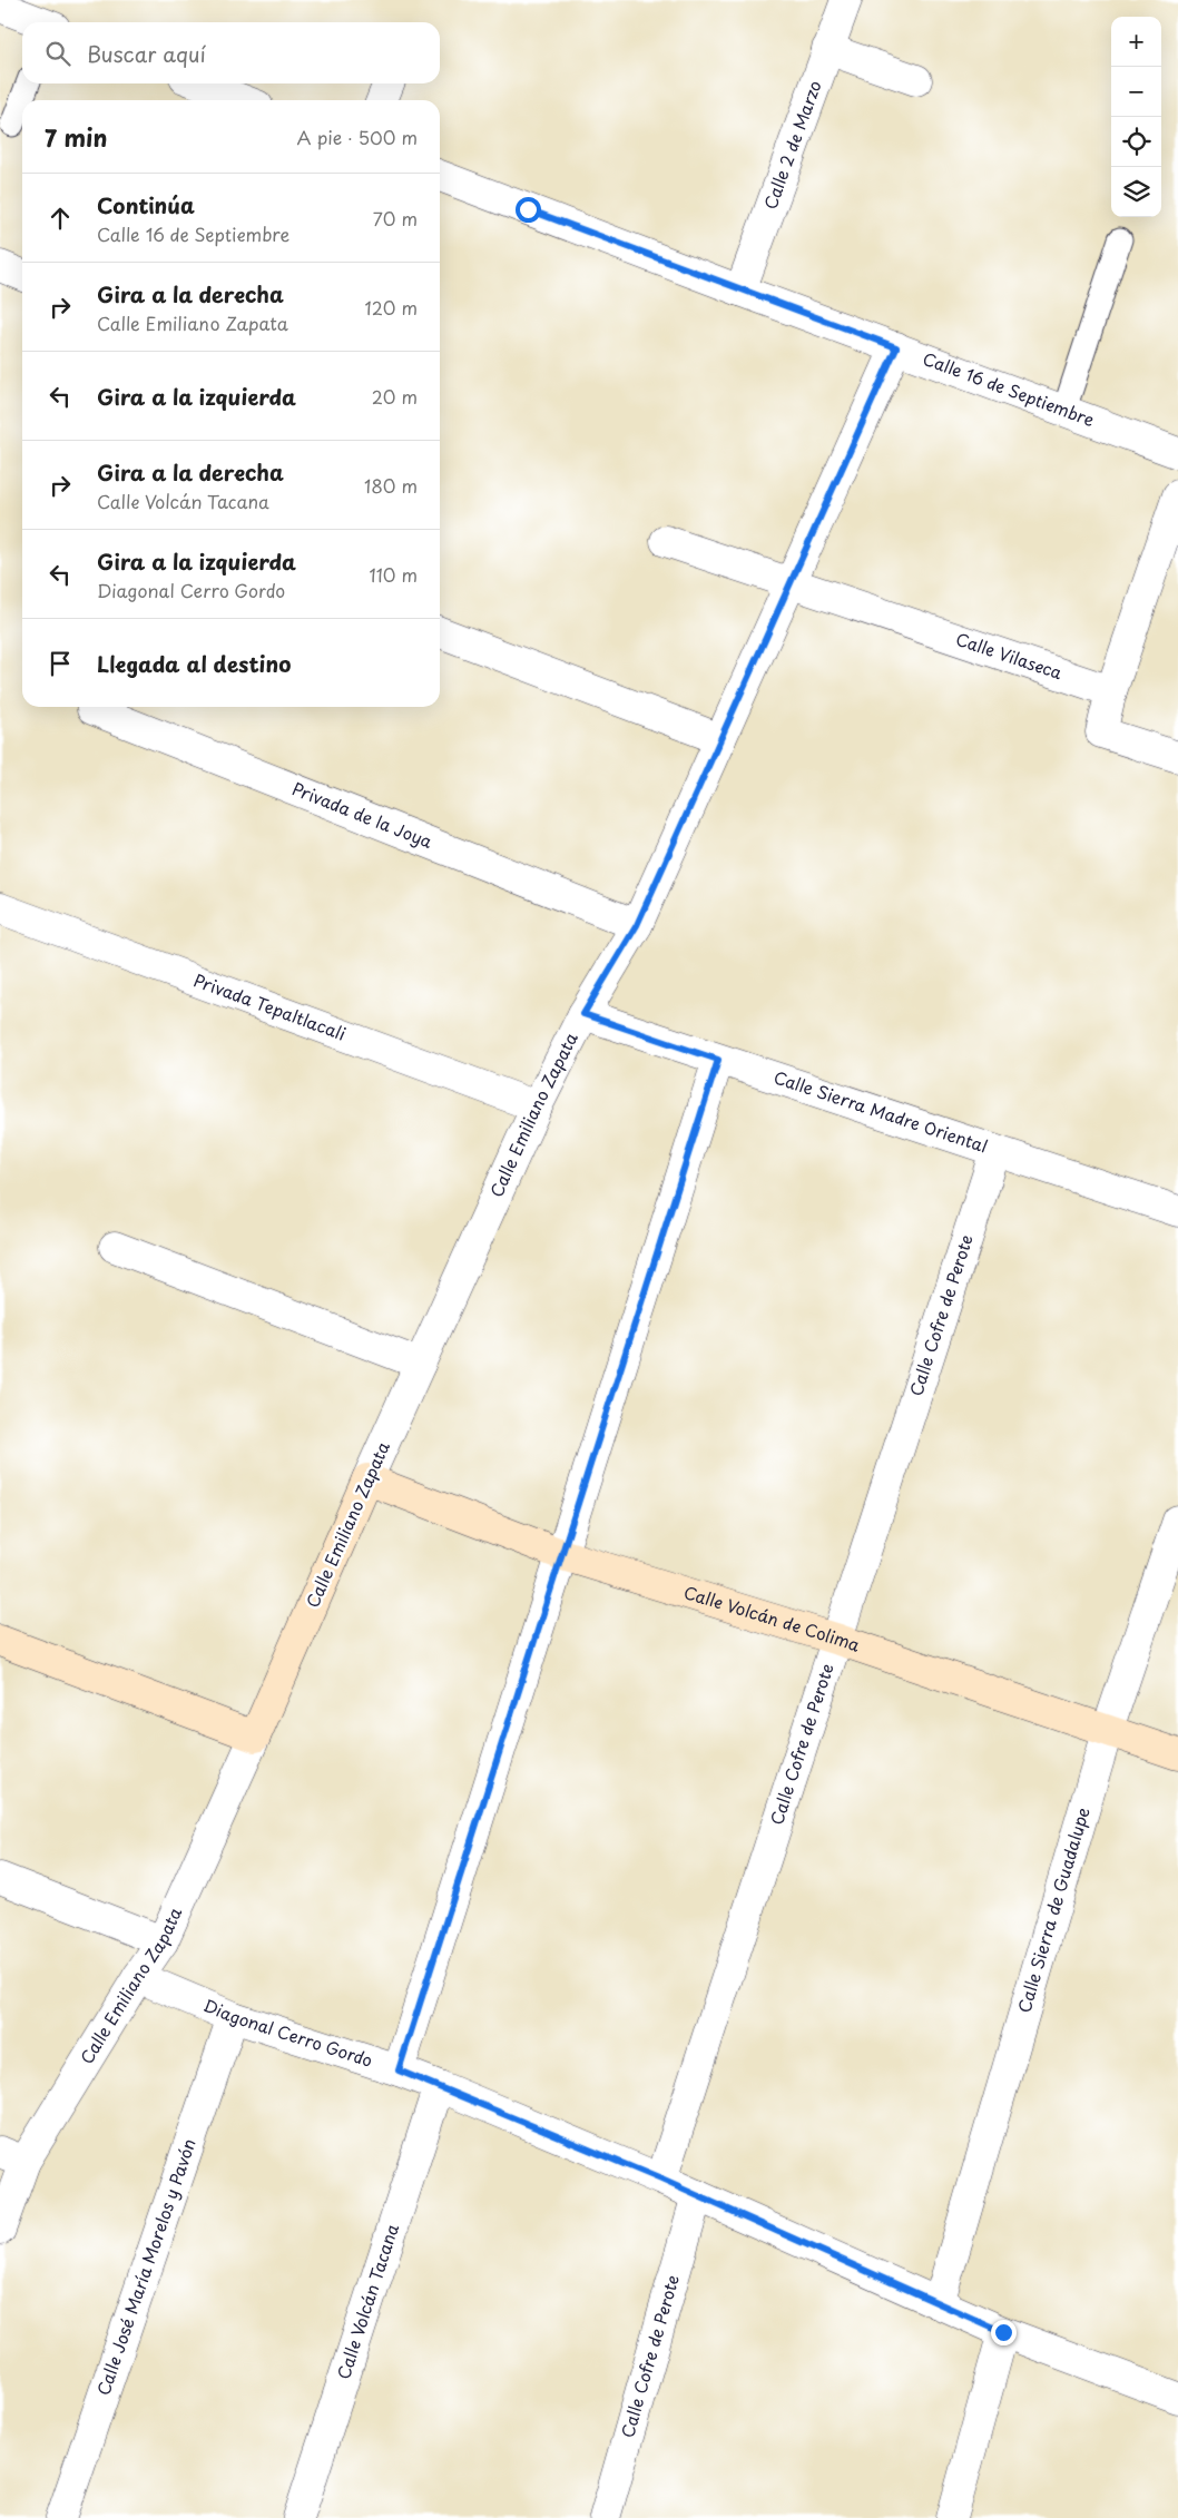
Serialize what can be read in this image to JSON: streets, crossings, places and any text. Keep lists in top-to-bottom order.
{
  "streets": {
    "street": [
      "Calle 2 de Marzo",
      "Calle 16 de Septiembre",
      "Calle Vilaseca",
      "Privada de la Joya",
      "Privada Tepaltlacali",
      "Calle Sierra Madre Oriental",
      "Calle Emiliano Zapata",
      "Calle Cofre de Perote",
      "Calle Volcán de Colima",
      "Calle Sierra de Guadalupe",
      "Diagonal Cerro Gordo",
      "Calle José María Morelos y Pavón",
      "Calle Volcán Tacana"
    ]
  },
  "crossings": [
    ["Calle 2 de Marzo", "Calle 16 de Septiembre"],
    ["Calle 16 de Septiembre", "Calle Emiliano Zapata"],
    ["Calle Vilaseca", "Calle Emiliano Zapata"],
    ["Privada de la Joya", "Calle Emiliano Zapata"],
    ["Privada Tepaltlacali", "Calle Emiliano Zapata"],
    ["Calle Sierra Madre Oriental", "Calle Emiliano Zapata"],
    ["Calle Sierra Madre Oriental", "Calle Cofre de Perote"],
    ["Calle Emiliano Zapata", "Calle Volcán de Colima"],
    ["Calle Emiliano Zapata", "Diagonal Cerro Gordo"],
    ["Calle Cofre de Perote", "Calle Volcán de Colima"],
    ["Calle Cofre de Perote", "Diagonal Cerro Gordo"],
    ["Calle Volcán de Colima", "Calle Sierra de Guadalupe"],
    ["Calle Sierra de Guadalupe", "Diagonal Cerro Gordo"],
    ["Diagonal Cerro Gordo", "Calle José María Morelos y Pavón"],
    ["Diagonal Cerro Gordo", "Calle Volcán Tacana"]
  ],
  "page": {
    "map_buttons": ["+", "−"],
    "search": "Buscar aquí",
    "heading": ["7 min", "A pie · 500 m"],
    "list": [
      ["Continúa", "Calle 16 de Septiembre", "70 m"],
      ["Gira a la derecha", "Calle Emiliano Zapata", "120 m"],
      ["Gira a la izquierda", "20 m"],
      ["Gira a la derecha", "Calle Volcán Tacana", "180 m"],
      ["Gira a la izquierda", "Diagonal Cerro Gordo", "110 m"],
      "Llegada al destino"
    ]
  }
}
